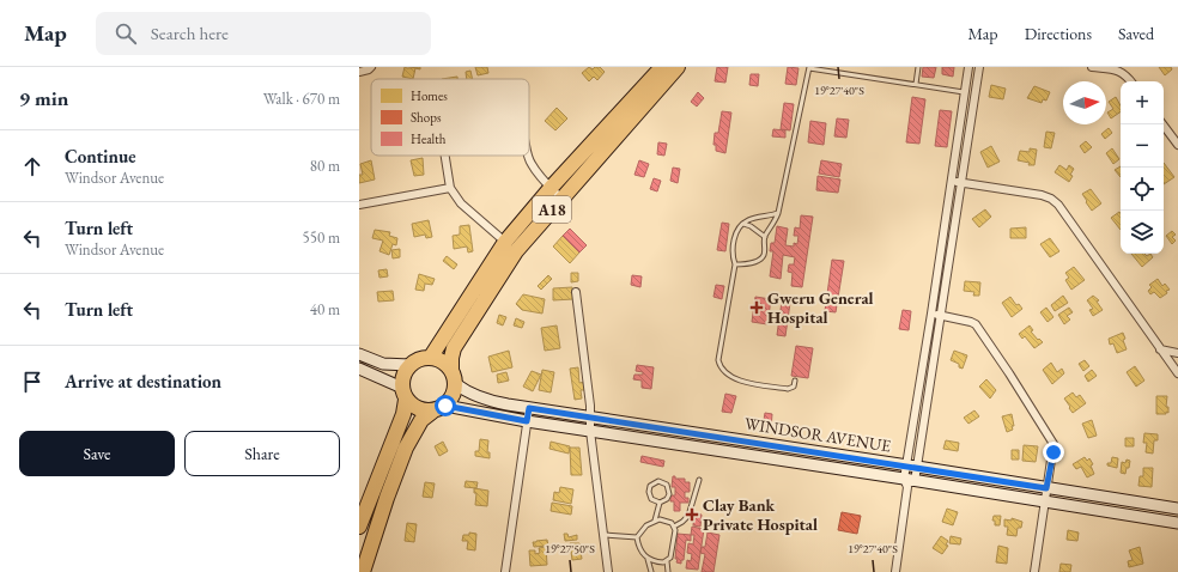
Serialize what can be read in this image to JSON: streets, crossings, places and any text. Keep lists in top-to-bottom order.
{
  "streets": {
    "highway": ["A18"],
    "main road": ["WINDSOR AVENUE"]
  },
  "crossings": [
    ["A18", "WINDSOR AVENUE"]
  ],
  "places": {
    "health": ["Gweru General Hospital", "Clay Bank Private Hospital"]
  },
  "legend": ["Homes", "Shops", "Health"],
  "north": "right",
  "page": {
    "header": "Map",
    "search": "Search here",
    "nav": ["Map", "Directions", "Saved"],
    "heading": ["9 min", "Walk · 670 m"],
    "map_buttons": ["+", "−"],
    "list": [
      ["Continue", "Windsor Avenue", "80 m"],
      ["Turn left", "Windsor Avenue", "550 m"],
      ["Turn left", "40 m"],
      "Arrive at destination"
    ],
    "buttons": ["Save", "Share"]
  },
  "coordinates": ["19°27'40\"S", "19°27'50\"S"]
}
